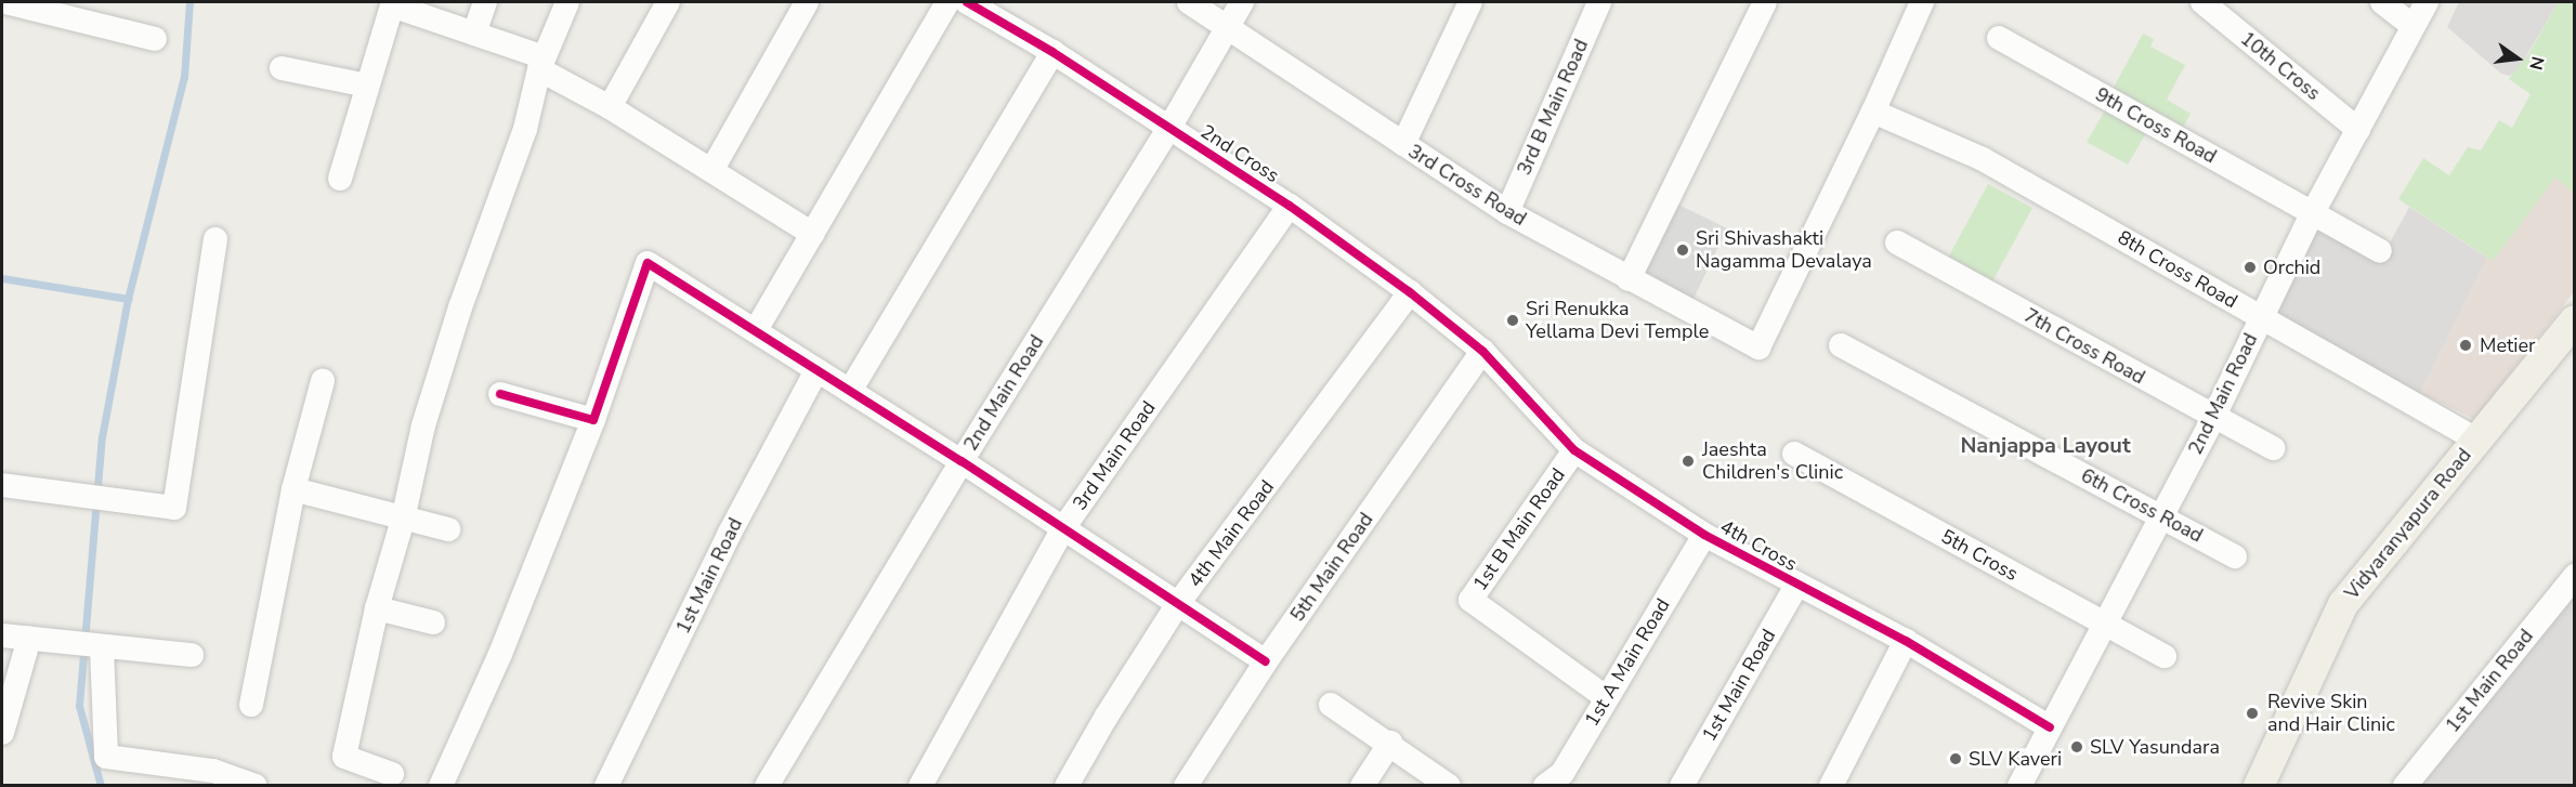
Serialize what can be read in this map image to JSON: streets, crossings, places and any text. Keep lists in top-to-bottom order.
{
  "streets": {
    "main road": ["Vidyaranyapura Road"],
    "street": [
      "10th Cross",
      "3rd B Main Road",
      "9th Cross Road",
      "2nd Cross",
      "3rd Cross Road",
      "8th Cross Road",
      "7th Cross Road",
      "2nd Main Road",
      "3rd Main Road",
      "6th Cross Road",
      "1st B Main Road",
      "4th Main Road",
      "4th Cross",
      "5th Cross",
      "5th Main Road",
      "1st Main Road",
      "1st A Main Road"
    ]
  },
  "crossings": [
    ["10th Cross", "2nd Main Road"],
    ["3rd B Main Road", "3rd Cross Road"],
    ["9th Cross Road", "2nd Main Road"],
    ["2nd Cross", "2nd Main Road"],
    ["2nd Cross", "3rd Main Road"],
    ["2nd Cross", "4th Main Road"],
    ["2nd Cross", "4th Cross"],
    ["2nd Cross", "5th Main Road"],
    ["3rd Cross Road", "8th Cross Road"],
    ["3rd Cross Road", "2nd Main Road"],
    ["8th Cross Road", "2nd Main Road"],
    ["8th Cross Road", "Vidyaranyapura Road"],
    ["7th Cross Road", "2nd Main Road"],
    ["2nd Main Road", "6th Cross Road"],
    ["2nd Main Road", "4th Cross"],
    ["2nd Main Road", "5th Cross"],
    ["1st B Main Road", "4th Cross"],
    ["1st B Main Road", "1st A Main Road"],
    ["4th Cross", "5th Main Road"],
    ["4th Cross", "1st Main Road"],
    ["4th Cross", "1st A Main Road"]
  ],
  "districts": ["Nanjappa Layout"],
  "places": [
    "Sri Shivashakti Nagamma Devalaya",
    "Orchid",
    "Sri Renukka Yellama Devi Temple",
    "Metier",
    "Jaeshta Children's Clinic",
    "Revive Skin and Hair Clinic",
    "SLV Yasundara",
    "SLV Kaveri"
  ],
  "north": "right"
}
